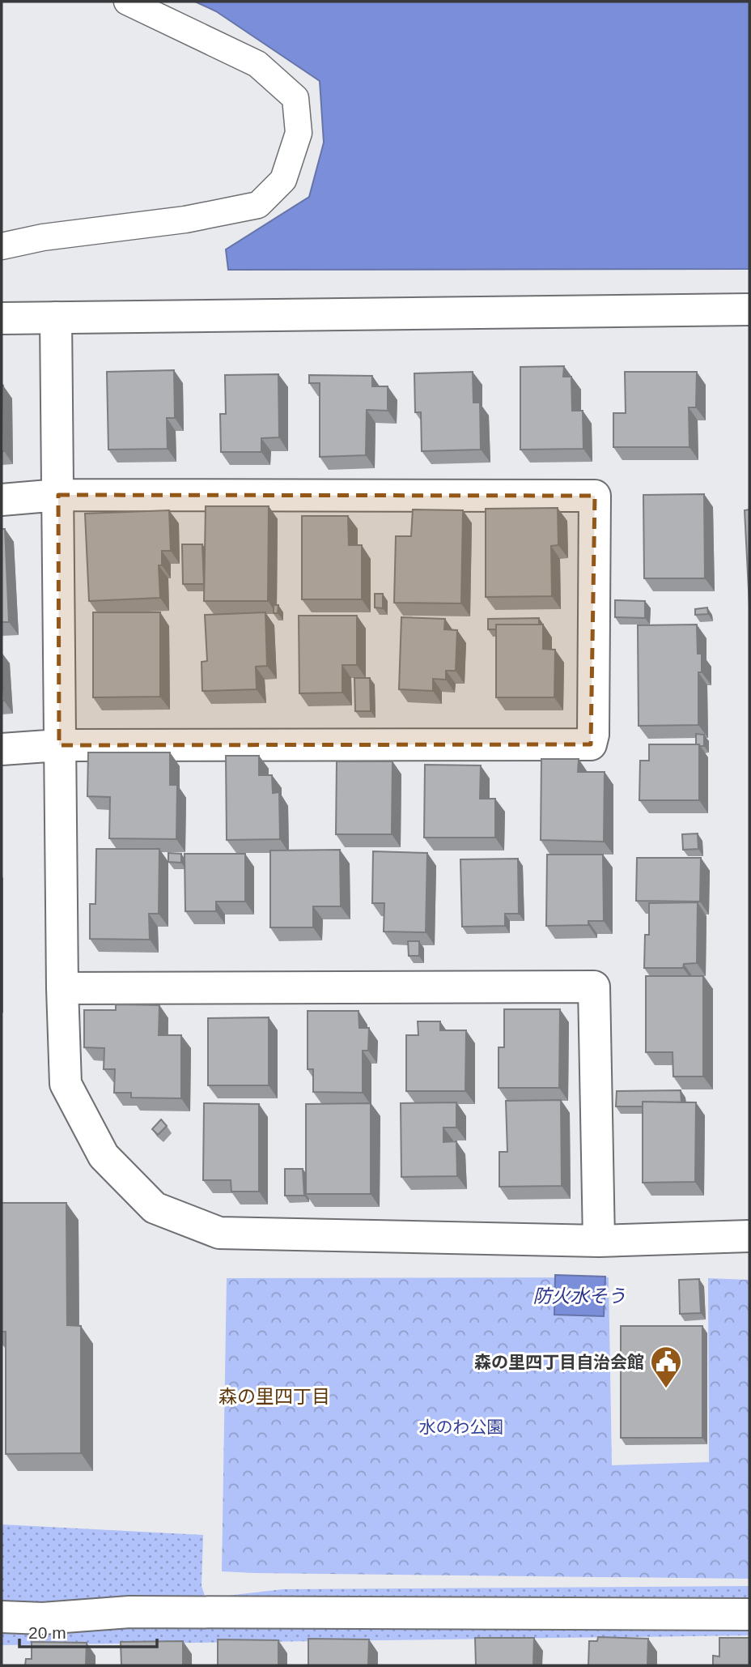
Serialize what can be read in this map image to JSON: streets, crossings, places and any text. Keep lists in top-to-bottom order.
{
  "districts": ["森の里四丁目"],
  "water": ["防火水そう"],
  "parks": ["水のわ公園"],
  "places": {
    "public building": ["森の里四丁目自治会館"]
  },
  "scale_bar": "20 m"
}
